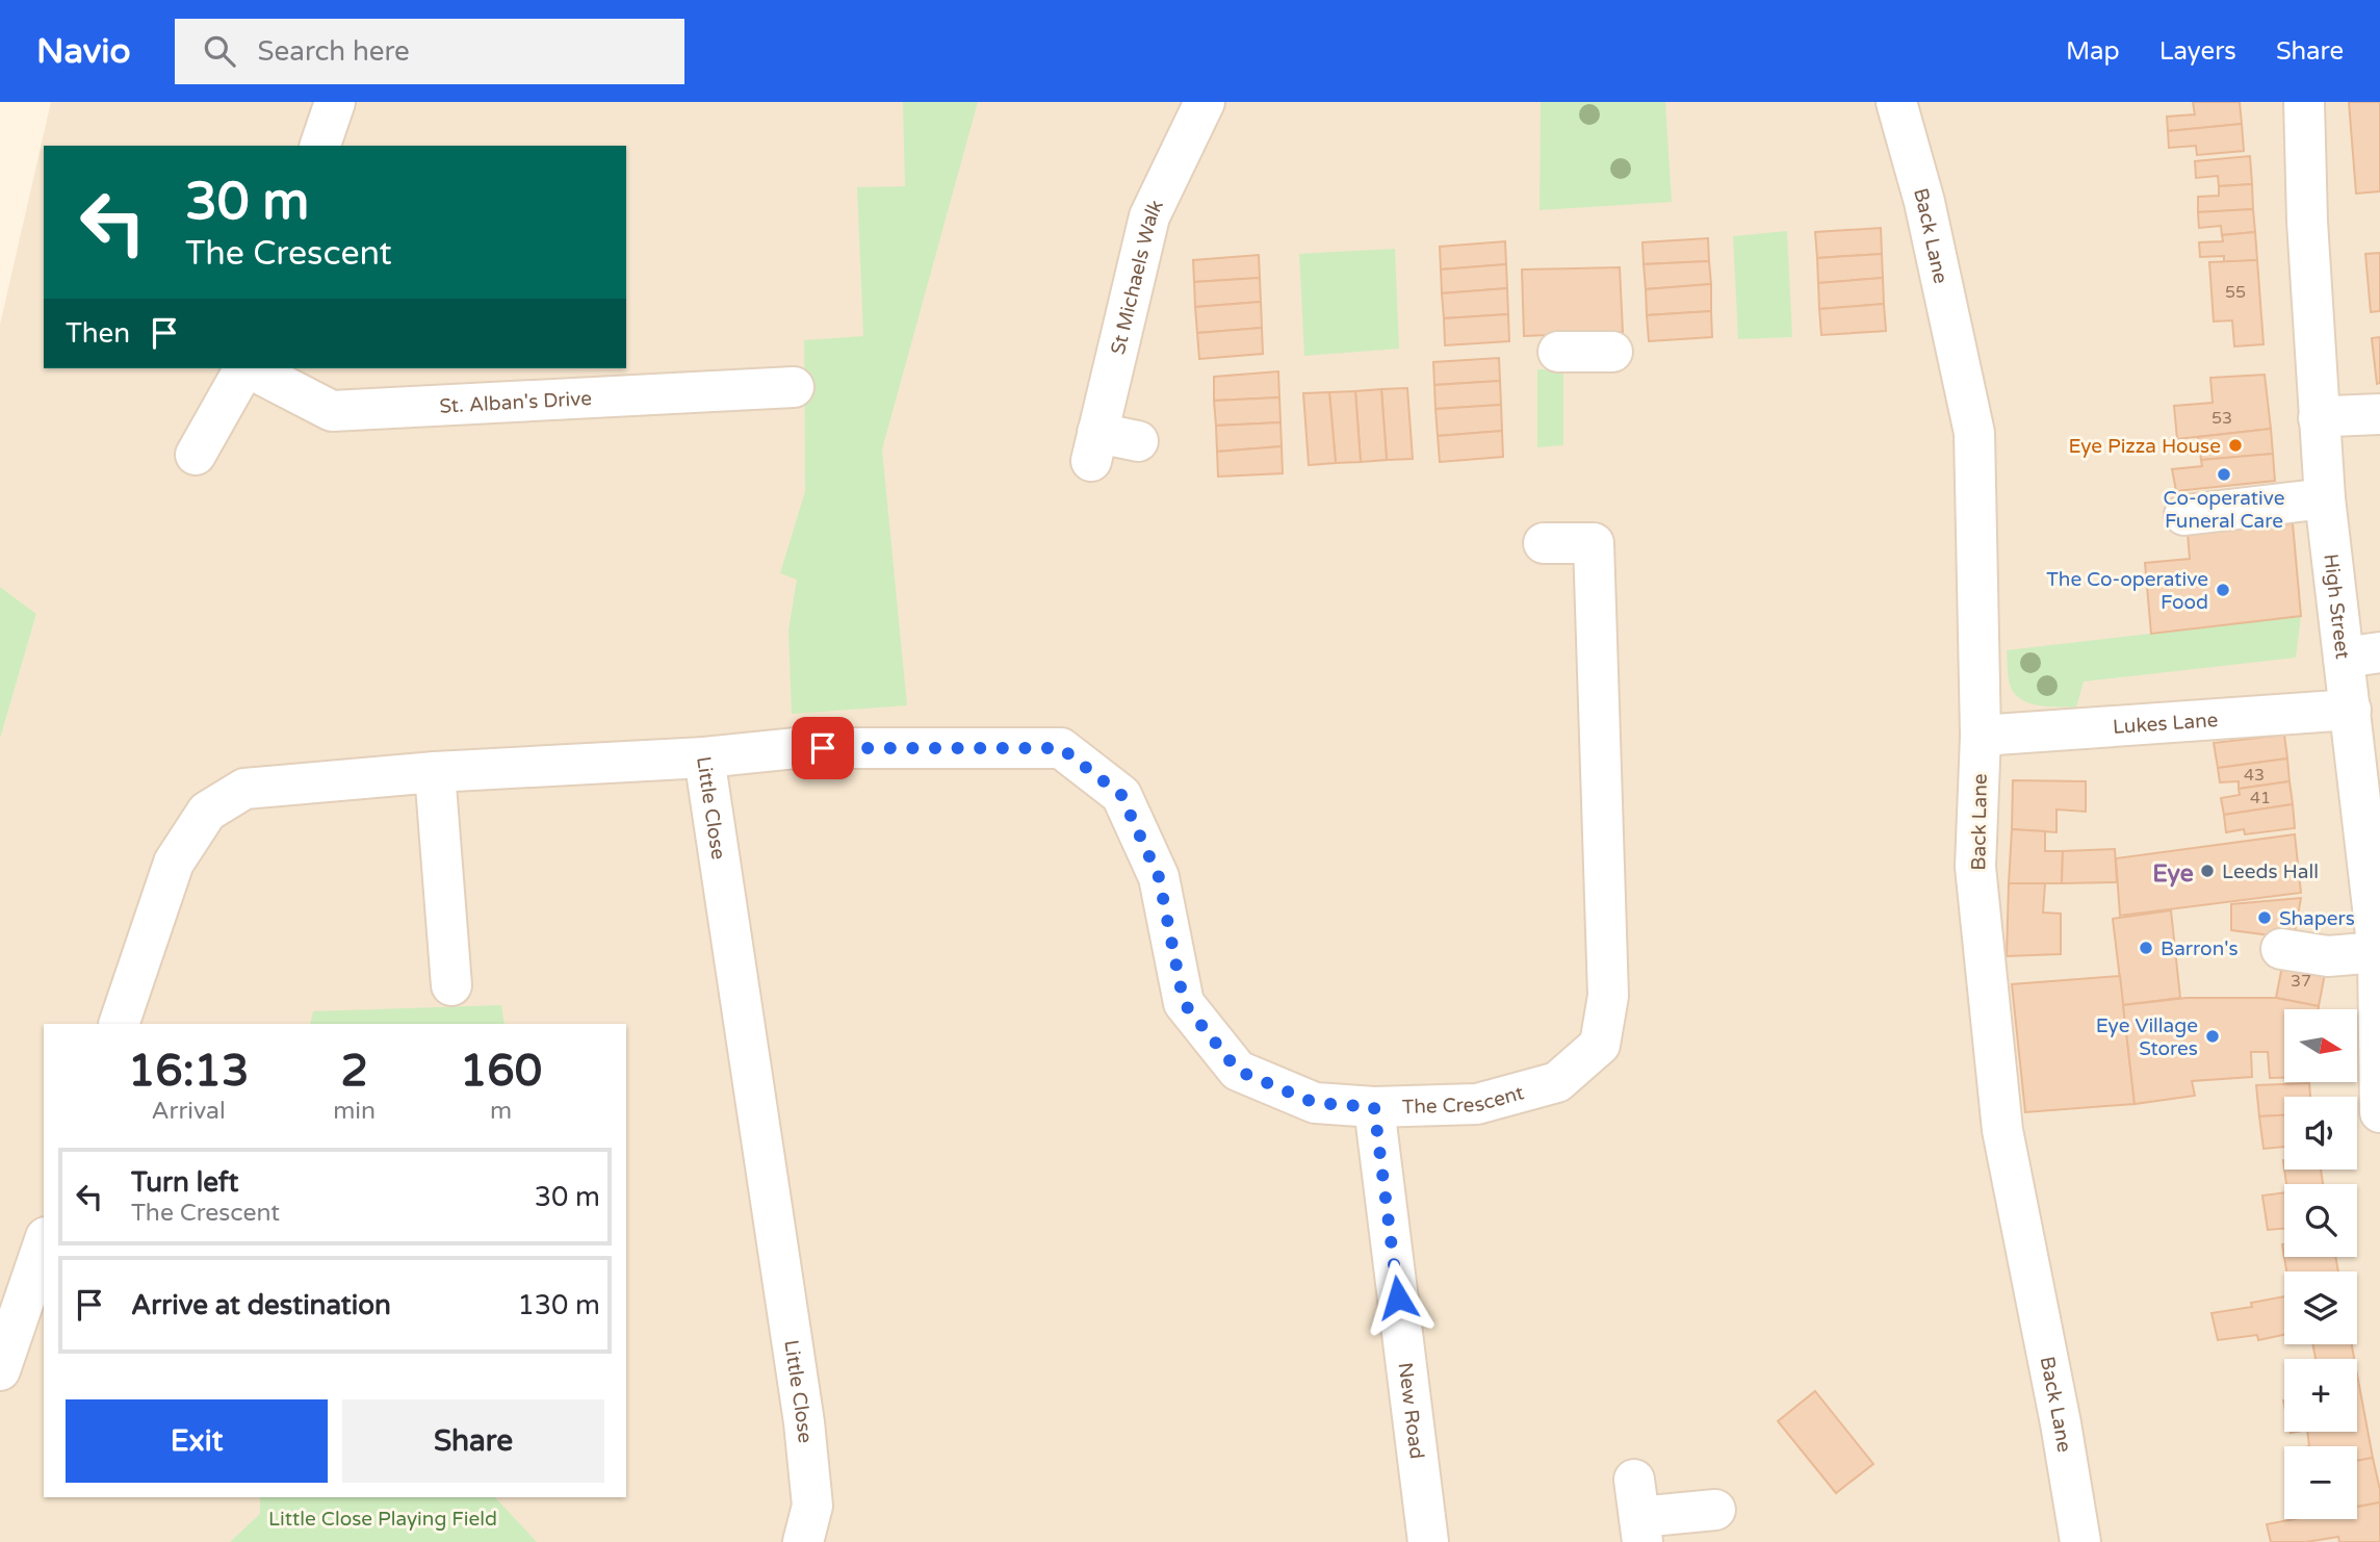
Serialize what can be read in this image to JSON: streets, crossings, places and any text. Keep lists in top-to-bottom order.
{
  "streets": {
    "street": [
      "Back Lane",
      "St Michaels Walk",
      "St. Alban's Drive",
      "High Street",
      "Lukes Lane",
      "Little Close",
      "The Crescent",
      "New Road"
    ]
  },
  "crossings": [
    ["Back Lane", "Lukes Lane"],
    ["High Street", "Lukes Lane"],
    ["Little Close", "The Crescent"],
    ["The Crescent", "New Road"]
  ],
  "districts": ["Eye"],
  "parks": ["Little Close Playing Field"],
  "places": [
    "Eye Pizza House",
    "Co-operative Funeral Care",
    "The Co-operative Food",
    "Leeds Hall",
    "Shapers",
    "Barron's",
    "Eye Village Stores"
  ],
  "house_numbers": [
    "55",
    "53",
    "43",
    "41",
    "37"
  ],
  "north": "right",
  "page": {
    "header": "Navio",
    "search": "Search here",
    "nav": ["Map", "Layers", "Share"],
    "turn": ["30 m", "The Crescent"],
    "then": "Then",
    "map_buttons": ["+", "−"],
    "eta": [
      "16:13",
      "Arrival",
      "2",
      "min",
      "160",
      "m"
    ],
    "list": [
      {
        "name": "Turn left",
        "note": "The Crescent",
        "value": "30 m"
      },
      {
        "name": "Arrive at destination",
        "value": "130 m"
      }
    ],
    "buttons": ["Exit", "Share"]
  }
}
